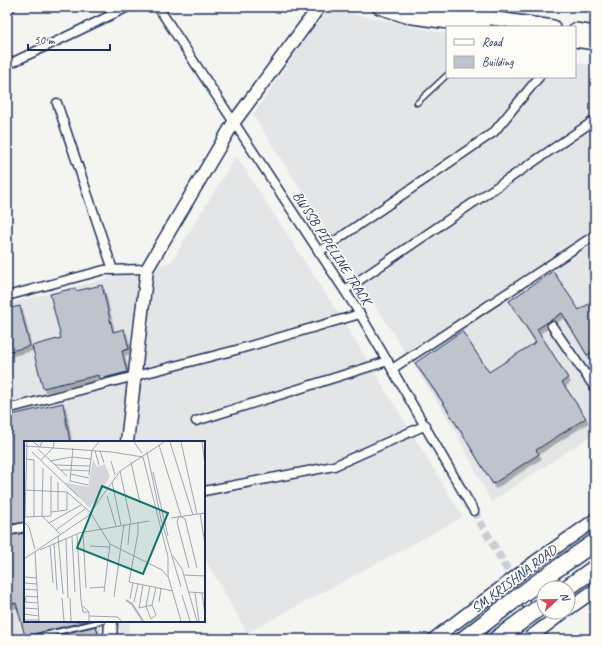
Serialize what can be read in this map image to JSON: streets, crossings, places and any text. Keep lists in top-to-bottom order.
{
  "streets": {
    "highway": ["SM KRISHNA ROAD"],
    "street": ["BWSSB PIPELINE TRACK"]
  },
  "legend": ["Road", "Building"],
  "scale_bar": "50 m",
  "north": "right"
}
